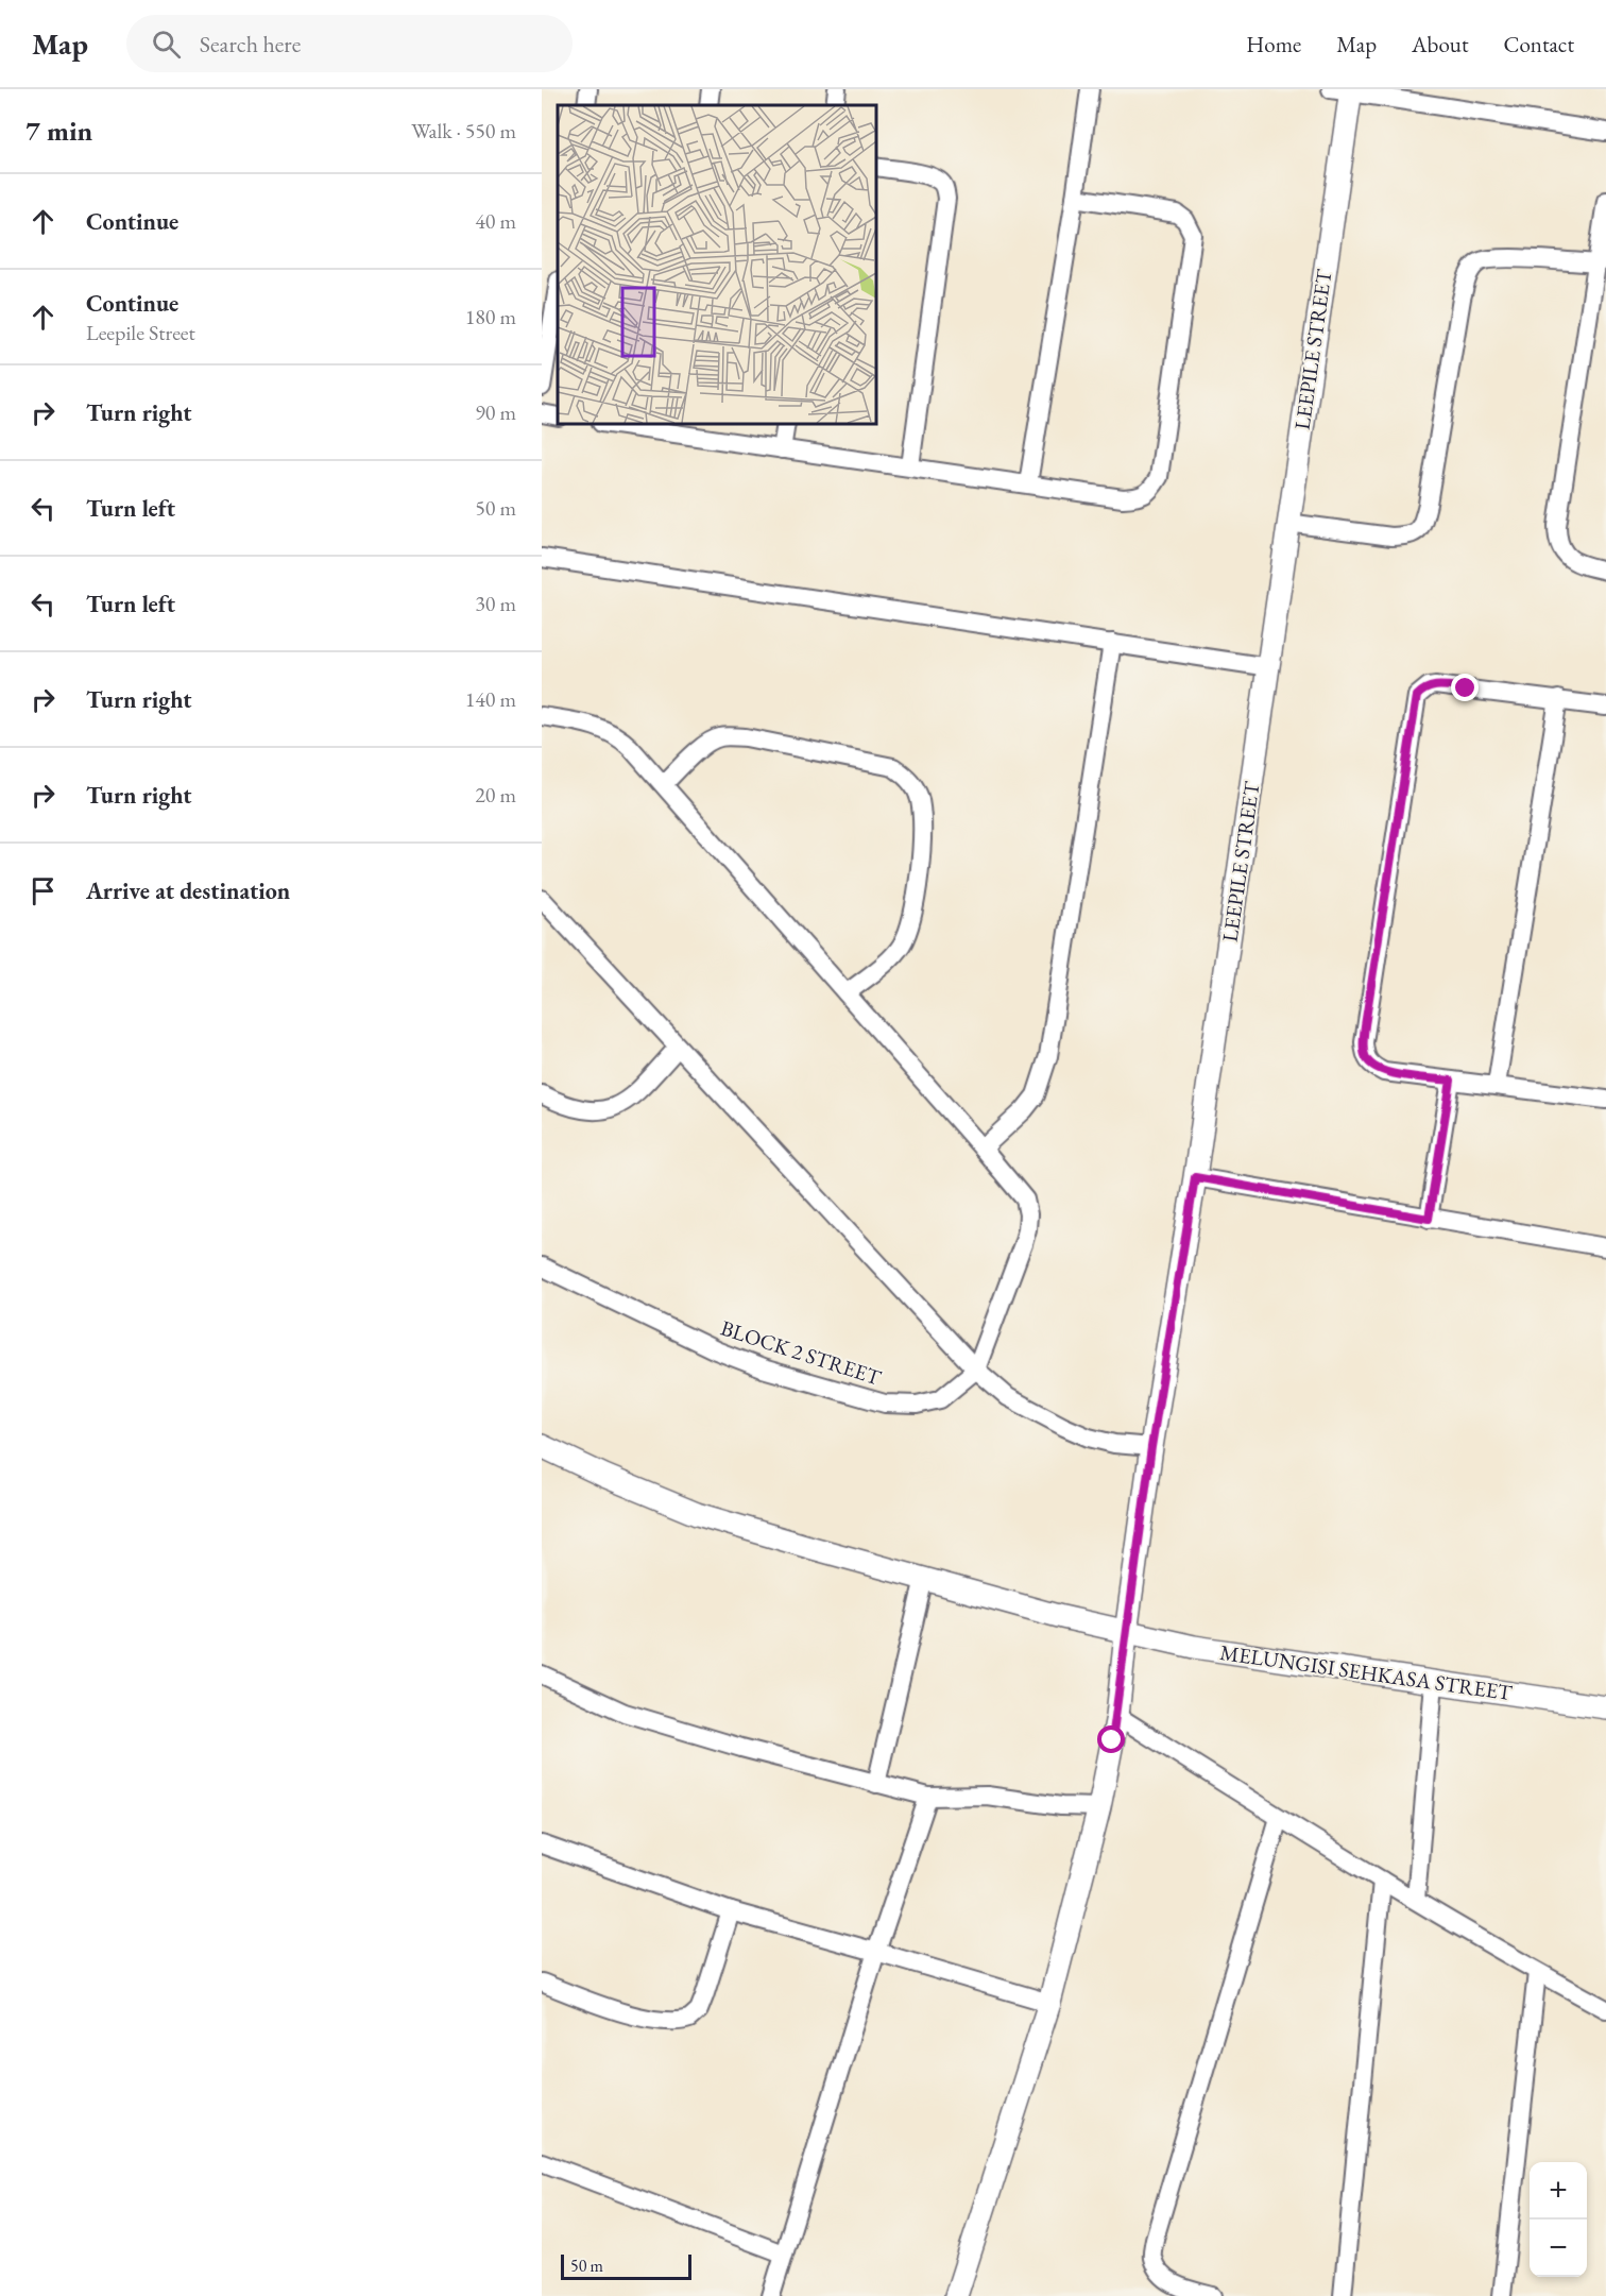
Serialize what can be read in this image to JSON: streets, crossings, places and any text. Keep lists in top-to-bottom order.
{
  "streets": {
    "street": ["LEEPILE STREET", "BLOCK 2 STREET", "MELUNGISI SEHKASA STREET"]
  },
  "crossings": [
    ["LEEPILE STREET", "MELUNGISI SEHKASA STREET"]
  ],
  "scale_bar": "50 m",
  "page": {
    "header": "Map",
    "search": "Search here",
    "nav": [
      "Home",
      "Map",
      "About",
      "Contact"
    ],
    "heading": ["7 min", "Walk · 550 m"],
    "list": [
      ["Continue", "40 m"],
      ["Continue", "Leepile Street", "180 m"],
      ["Turn right", "90 m"],
      ["Turn left", "50 m"],
      ["Turn left", "30 m"],
      ["Turn right", "140 m"],
      ["Turn right", "20 m"],
      "Arrive at destination"
    ],
    "map_buttons": ["+", "−"],
    "scale": "50 m"
  }
}
